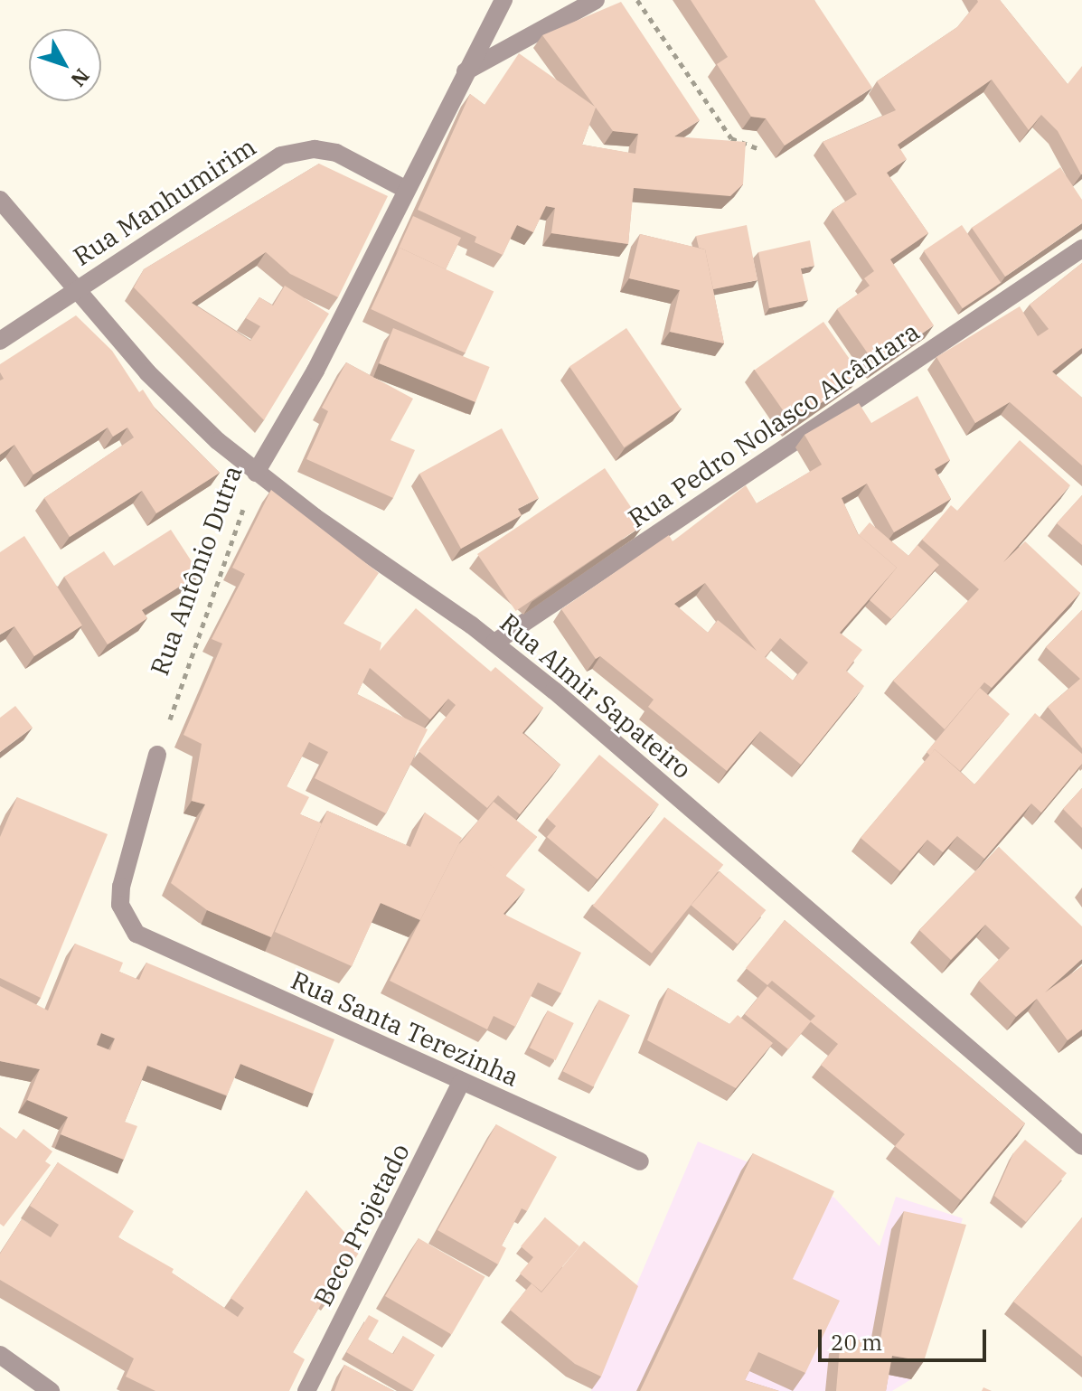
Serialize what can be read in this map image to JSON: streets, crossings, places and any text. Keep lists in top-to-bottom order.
{
  "streets": {
    "street": [
      "Rua Manhumirim",
      "Rua Pedro Nolasco Alcântara",
      "Rua Antônio Dutra",
      "Rua Almir Sapateiro",
      "Rua Santa Terezinha",
      "Beco Projetado"
    ]
  },
  "crossings": [
    ["Rua Manhumirim", "Rua Antônio Dutra"],
    ["Rua Manhumirim", "Rua Almir Sapateiro"],
    ["Rua Pedro Nolasco Alcântara", "Rua Almir Sapateiro"],
    ["Rua Antônio Dutra", "Rua Almir Sapateiro"],
    ["Rua Antônio Dutra", "Rua Santa Terezinha"],
    ["Rua Santa Terezinha", "Beco Projetado"]
  ],
  "scale_bar": "20 m",
  "north": "bottom right"
}
